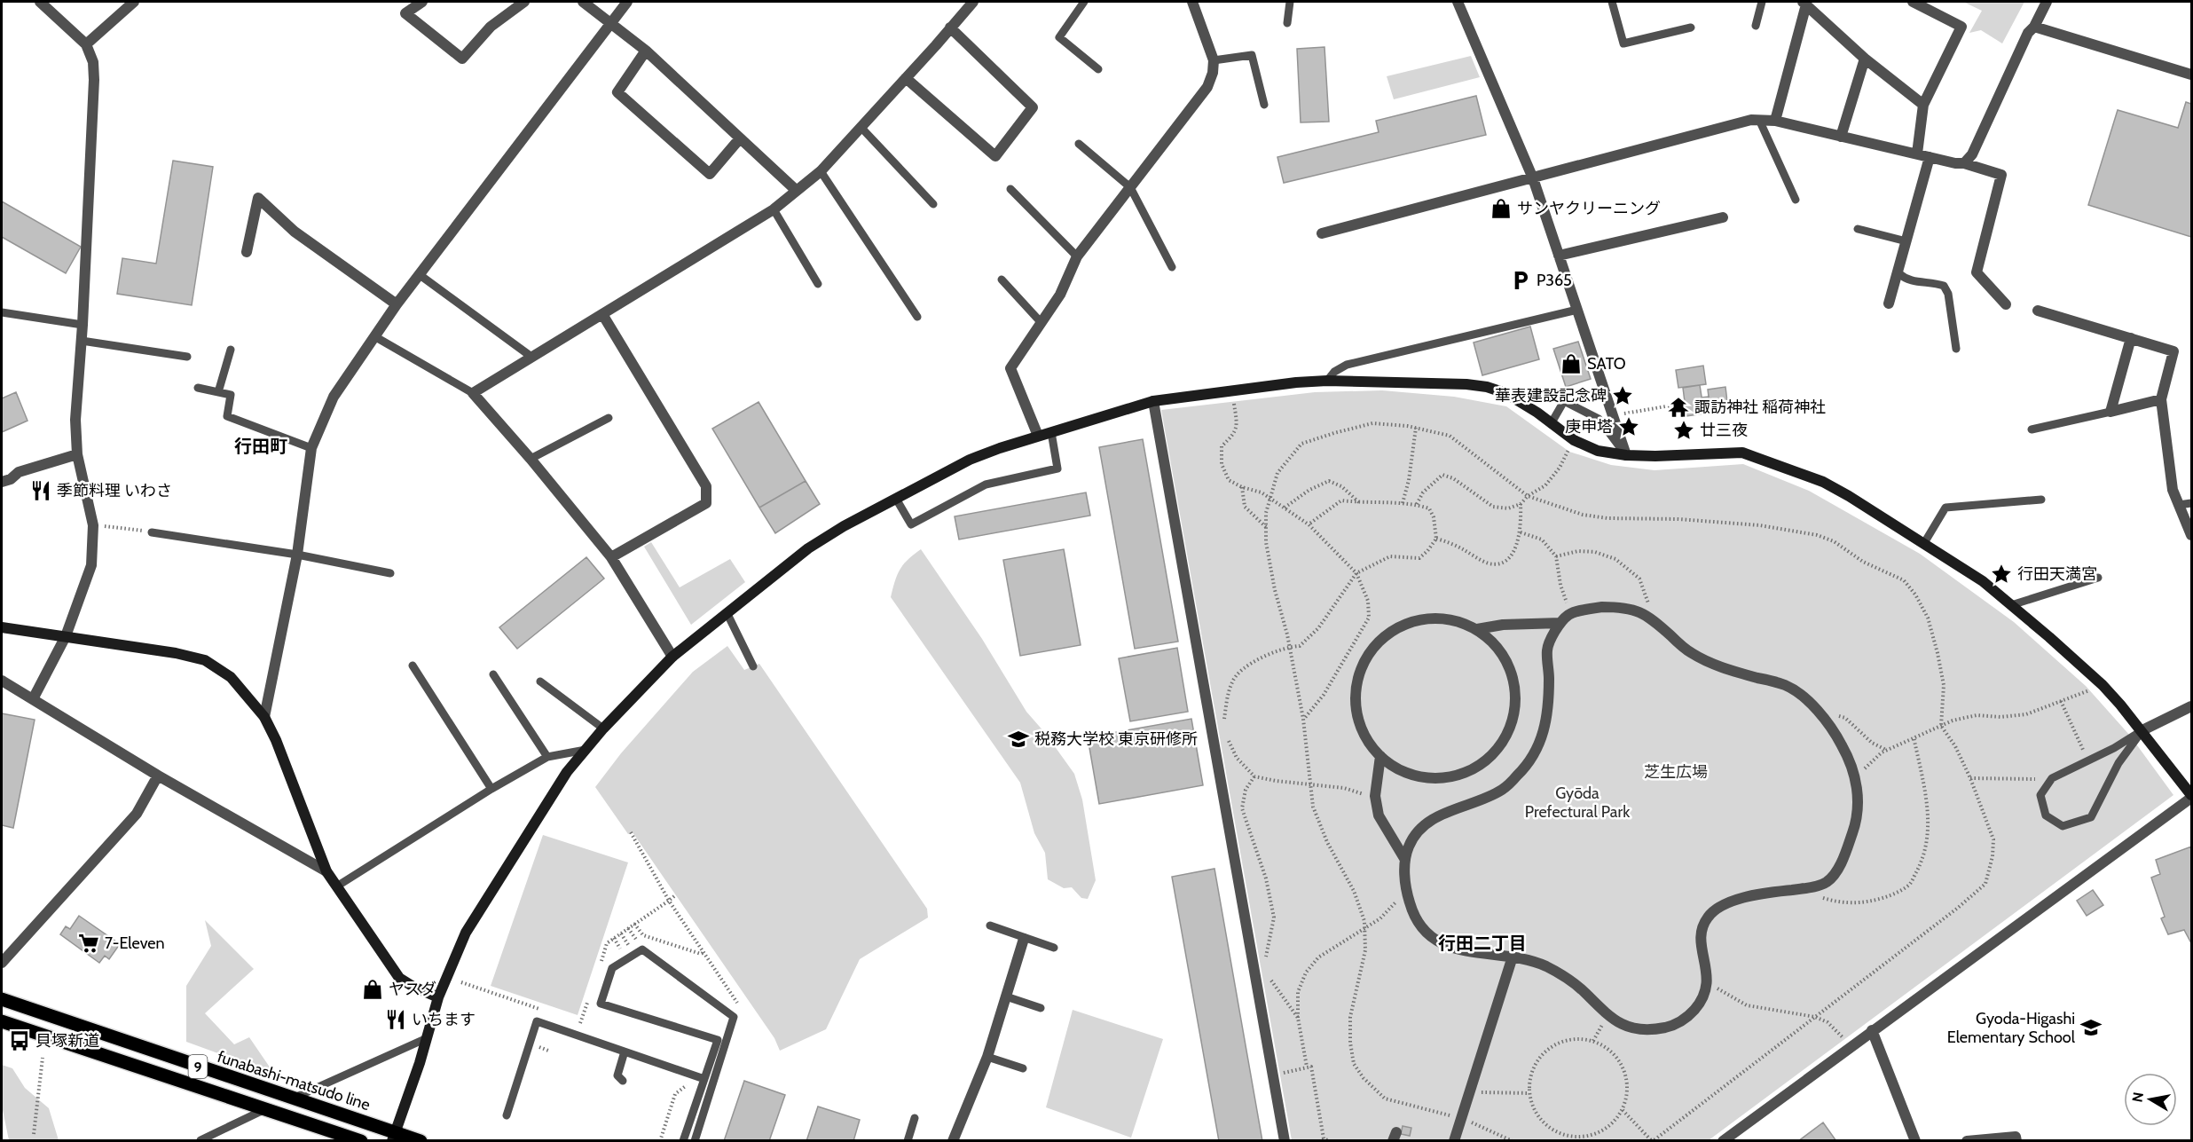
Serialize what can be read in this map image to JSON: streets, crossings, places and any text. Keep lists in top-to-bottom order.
{
  "streets": {
    "main road": ["9", "funabashi-matsudo line"]
  },
  "crossings": [
    ["9", "funabashi-matsudo line"]
  ],
  "districts": ["行田町", "行田二丁目"],
  "parks": ["芝生広場", "Gyōda Prefectural Park"],
  "places": {
    "shop": ["サンヤクリーニング", "SATO", "ヤスダ"],
    "parking": ["P365"],
    "place": [
      "華表建設記念碑",
      "庚申塔",
      "廿三夜",
      "行田天満宮"
    ],
    "temple": ["諏訪神社 稲荷神社"],
    "restaurant": ["季節料理 いわさ", "いちます"],
    "school or university": ["税務大学校 東京研修所", "Gyoda-Higashi Elementary School"],
    "supermarket": ["7-Eleven"],
    "bus stop": ["貝塚新道"]
  },
  "north": "left"
}
